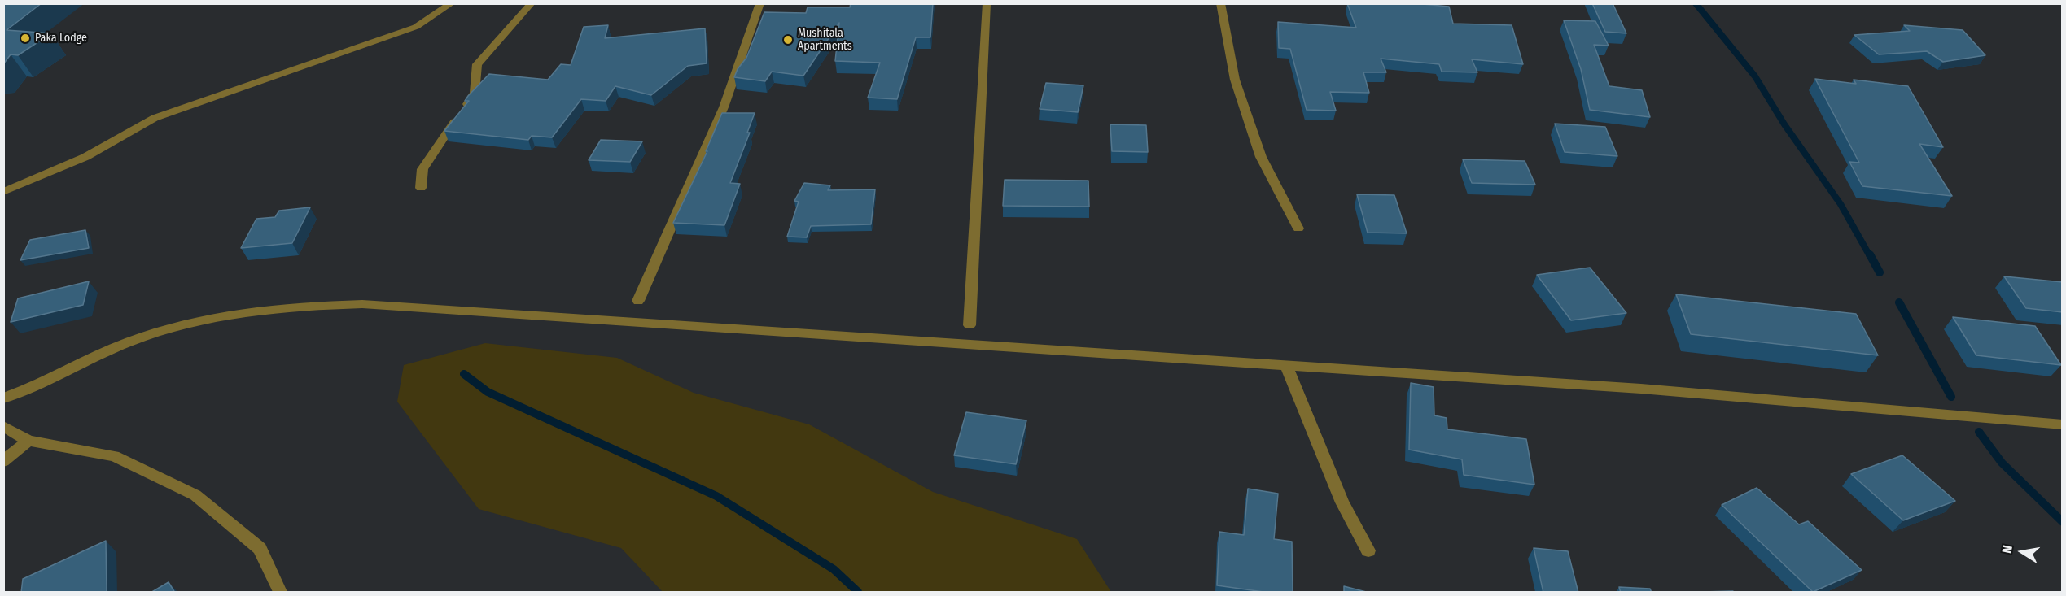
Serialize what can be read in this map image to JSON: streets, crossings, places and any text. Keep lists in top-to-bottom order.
{
  "places": ["Paka Lodge", "Mushitala Apartments"],
  "north": "left"
}
